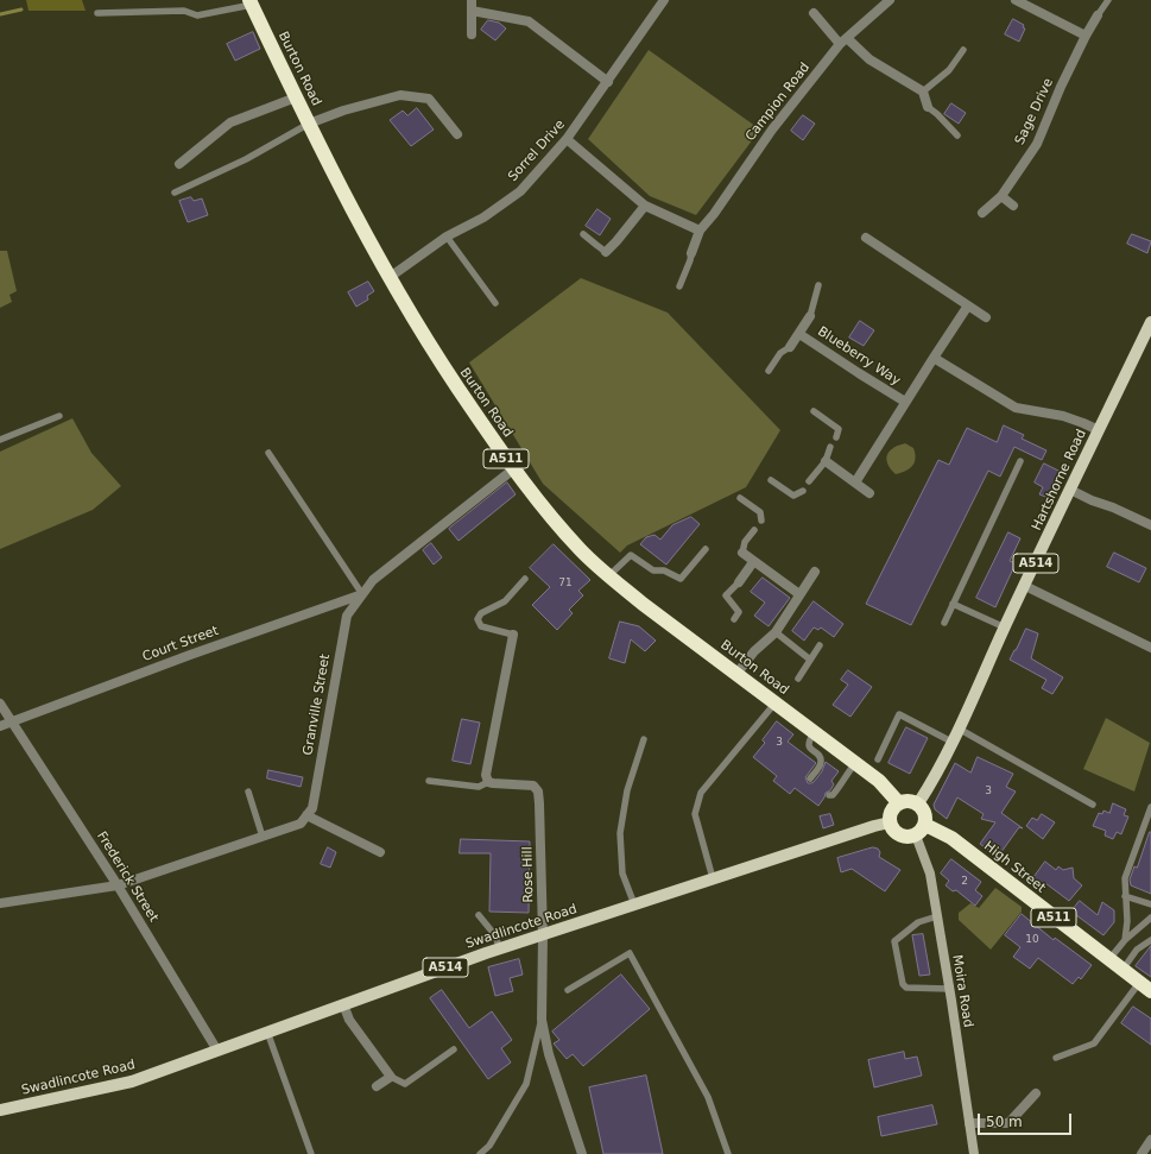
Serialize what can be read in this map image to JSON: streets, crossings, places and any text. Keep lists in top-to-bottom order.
{
  "streets": {
    "highway": ["Burton Road", "A511", "High Street"],
    "main road": ["Hartshorne Road", "A514", "Swadlincote Road"],
    "street": [
      "Campion Road",
      "Sage Drive",
      "Sorrel Drive",
      "Blueberry Way",
      "Court Street",
      "Granville Street",
      "Rose Hill",
      "Frederick Street",
      "Moira Road"
    ]
  },
  "crossings": [
    ["Burton Road", "Sorrel Drive"],
    ["Burton Road", "Hartshorne Road"],
    ["Burton Road", "Granville Street"],
    ["Burton Road", "High Street"],
    ["Burton Road", "Swadlincote Road"],
    ["Burton Road", "Moira Road"],
    ["Hartshorne Road", "High Street"],
    ["Hartshorne Road", "Swadlincote Road"],
    ["Hartshorne Road", "Moira Road"],
    ["Court Street", "Granville Street"],
    ["Court Street", "Frederick Street"],
    ["High Street", "Swadlincote Road"],
    ["High Street", "Moira Road"],
    ["Rose Hill", "Swadlincote Road"],
    ["Frederick Street", "Swadlincote Road"],
    ["Swadlincote Road", "Moira Road"]
  ],
  "house_numbers": [
    "71",
    "3",
    "3",
    "2",
    "10"
  ],
  "scale_bar": "50 m"
}
